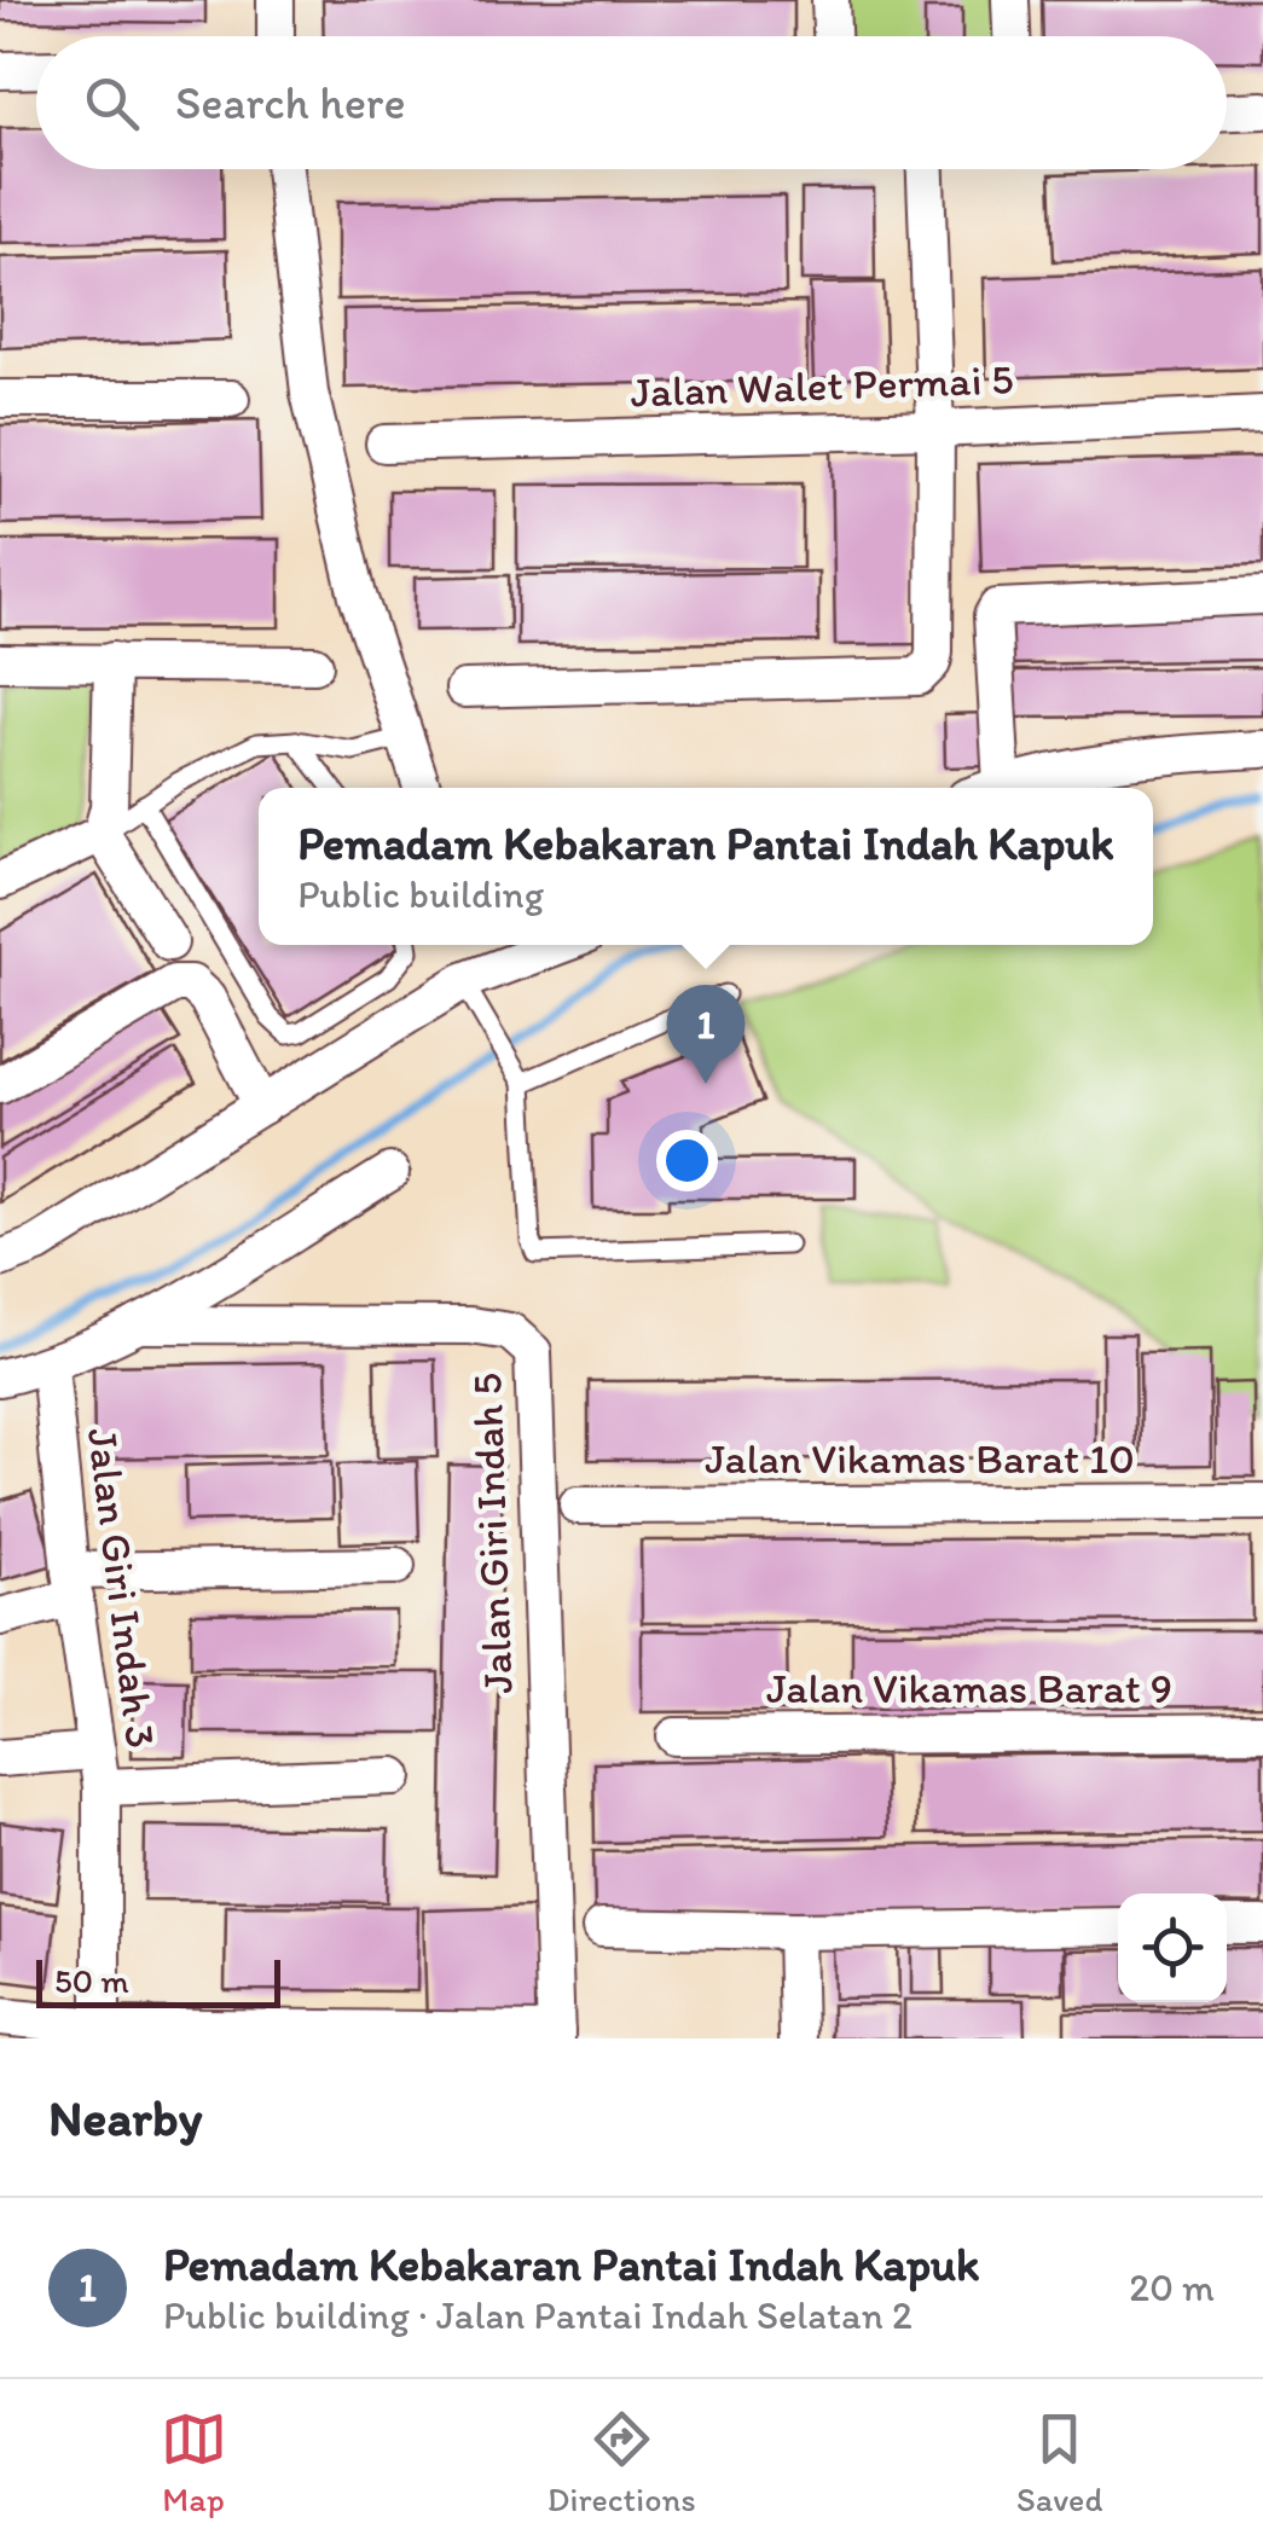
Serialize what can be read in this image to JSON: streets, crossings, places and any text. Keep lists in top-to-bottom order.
{
  "streets": {
    "street": [
      "Jalan Walet Permai 5",
      "Jalan Vikamas Barat 10",
      "Jalan Giri Indah 5",
      "Jalan Giri Indah 3",
      "Jalan Vikamas Barat 9"
    ]
  },
  "crossings": [
    ["Jalan Giri Indah 5", "Jalan Giri Indah 3"]
  ],
  "scale_bar": "50 m",
  "page": {
    "search": "Search here",
    "popup": ["Pemadam Kebakaran Pantai Indah Kapuk", "Public building"],
    "pins": "1",
    "scale": "50 m",
    "heading": "Nearby",
    "list": [
      {
        "mark": "1",
        "name": "Pemadam Kebakaran Pantai Indah Kapuk",
        "note": "Public building · Jalan Pantai Indah Selatan 2",
        "value": "20 m"
      }
    ],
    "nav": ["Map", "Directions", "Saved"]
  }
}
